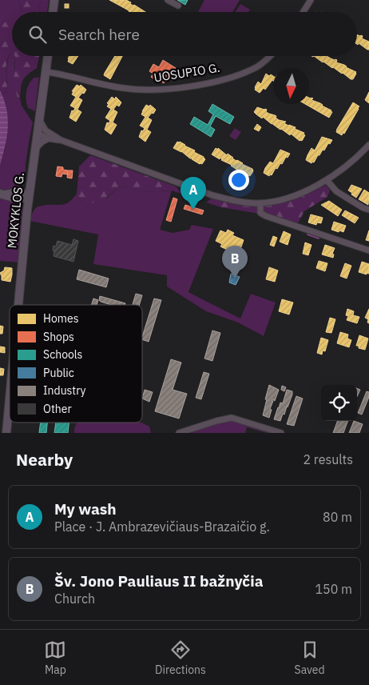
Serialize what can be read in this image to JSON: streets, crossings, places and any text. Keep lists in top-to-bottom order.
{
  "streets": {
    "main road": ["MOKYKLOS G."],
    "street": ["UOSUPIO G."]
  },
  "crossings": [
    ["UOSUPIO G.", "MOKYKLOS G."]
  ],
  "legend": [
    "Homes",
    "Shops",
    "Schools",
    "Public",
    "Industry",
    "Other"
  ],
  "north": "bottom",
  "page": {
    "search": "Search here",
    "pins": ["A", "B"],
    "heading": ["Nearby", "2 results"],
    "list": [
      {
        "mark": "A",
        "name": "My wash",
        "note": "Place · J. Ambrazevičiaus-Brazaičio g.",
        "value": "80 m"
      },
      {
        "mark": "B",
        "name": "Šv. Jono Pauliaus II bažnyčia",
        "note": "Church",
        "value": "150 m"
      }
    ],
    "nav": ["Map", "Directions", "Saved"]
  }
}
